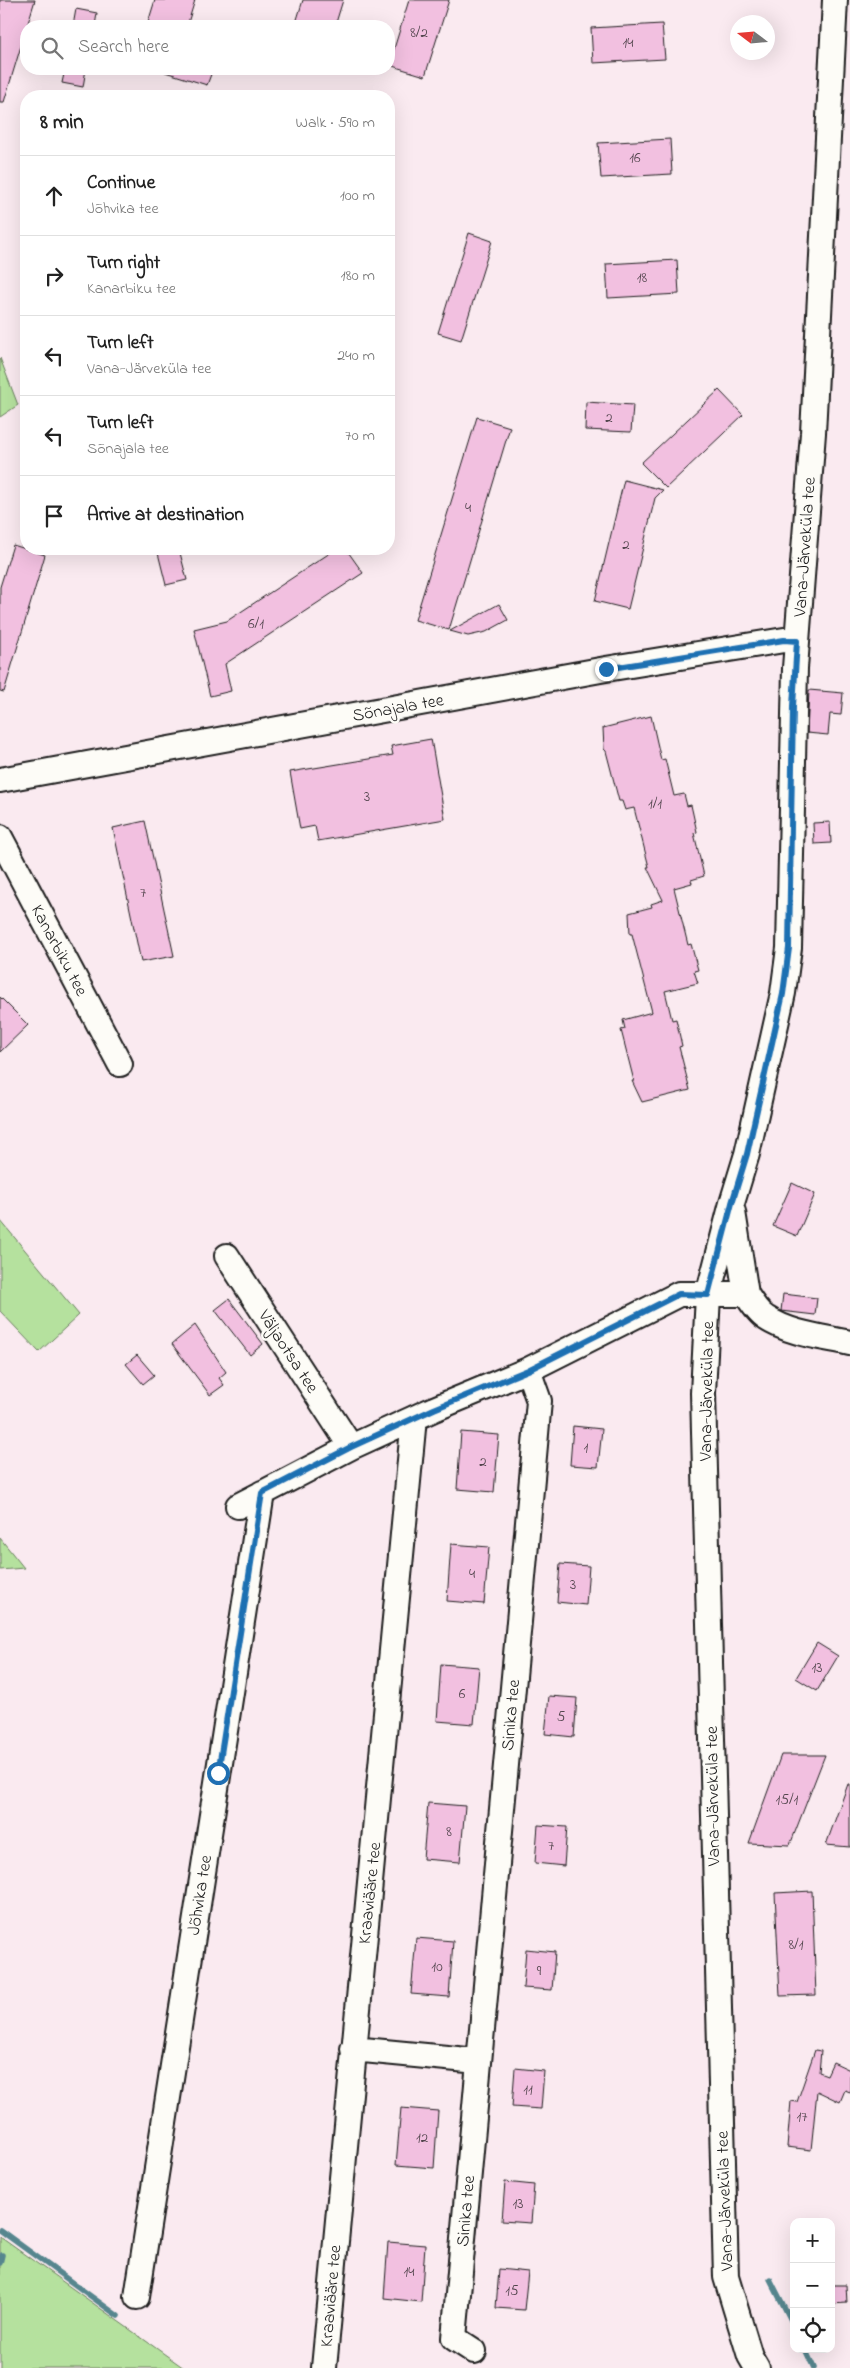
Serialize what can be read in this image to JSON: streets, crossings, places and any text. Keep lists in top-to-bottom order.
{
  "streets": {
    "street": [
      "Vana-Järveküla tee",
      "Sõnajala tee",
      "Kanarbiku tee",
      "Väljaotsa tee",
      "Sinika tee",
      "Kraaviääre tee",
      "Jõhvika tee"
    ]
  },
  "crossings": [
    ["Vana-Järveküla tee", "Sõnajala tee"]
  ],
  "house_numbers": [
    "8/2",
    "14",
    "16",
    "18",
    "2",
    "4",
    "2",
    "6/1",
    "3",
    "1/1",
    "7",
    "1",
    "2",
    "4",
    "3",
    "13",
    "6",
    "5",
    "15/1",
    "8",
    "7",
    "8/1",
    "10",
    "9",
    "11",
    "17",
    "12",
    "13",
    "14",
    "15"
  ],
  "north": "left",
  "page": {
    "search": "Search here",
    "heading": ["8 min", "Walk · 590 m"],
    "list": [
      ["Continue", "Jõhvika tee", "100 m"],
      ["Turn right", "Kanarbiku tee", "180 m"],
      ["Turn left", "Vana-Järveküla tee", "240 m"],
      ["Turn left", "Sõnajala tee", "70 m"],
      "Arrive at destination"
    ],
    "map_buttons": ["+", "−"]
  }
}
